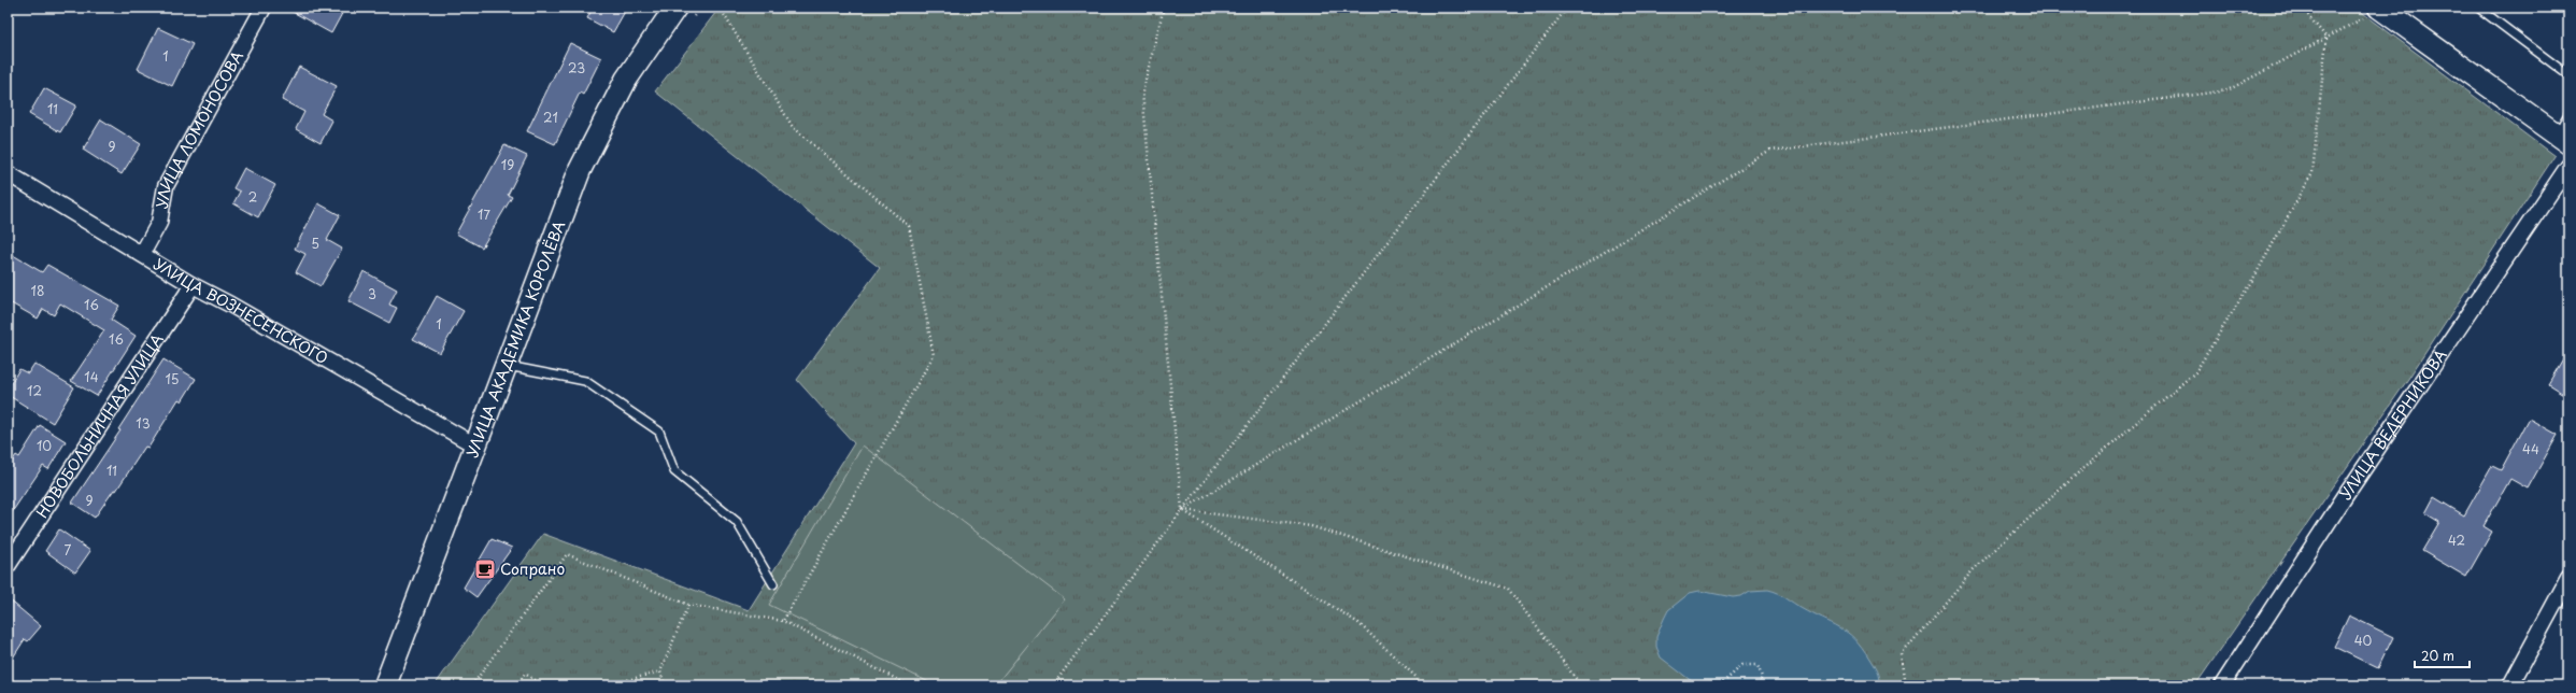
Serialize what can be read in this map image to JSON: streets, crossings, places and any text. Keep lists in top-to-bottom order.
{
  "streets": {
    "street": [
      "УЛИЦА ЛОМОНОСОВА",
      "УЛИЦА ВОЗНЕСЕНСКОГО",
      "УЛИЦА АКАДЕМИКА КОРОЛЁВА",
      "УЛИЦА ВЕДЕРНИКОВА",
      "НОВОБОЛЬНИЧНАЯ УЛИЦА"
    ]
  },
  "crossings": [
    ["УЛИЦА ЛОМОНОСОВА", "УЛИЦА ВОЗНЕСЕНСКОГО"],
    ["УЛИЦА ВОЗНЕСЕНСКОГО", "УЛИЦА АКАДЕМИКА КОРОЛЁВА"],
    ["УЛИЦА ВОЗНЕСЕНСКОГО", "НОВОБОЛЬНИЧНАЯ УЛИЦА"]
  ],
  "places": {
    "cafe": ["Сопрано"]
  },
  "house_numbers": [
    "1",
    "23",
    "11",
    "21",
    "9",
    "19",
    "2",
    "17",
    "5",
    "18",
    "3",
    "16",
    "1",
    "16",
    "14",
    "15",
    "12",
    "13",
    "10",
    "44",
    "11",
    "9",
    "42",
    "7",
    "40"
  ],
  "scale_bar": "20 m"
}
